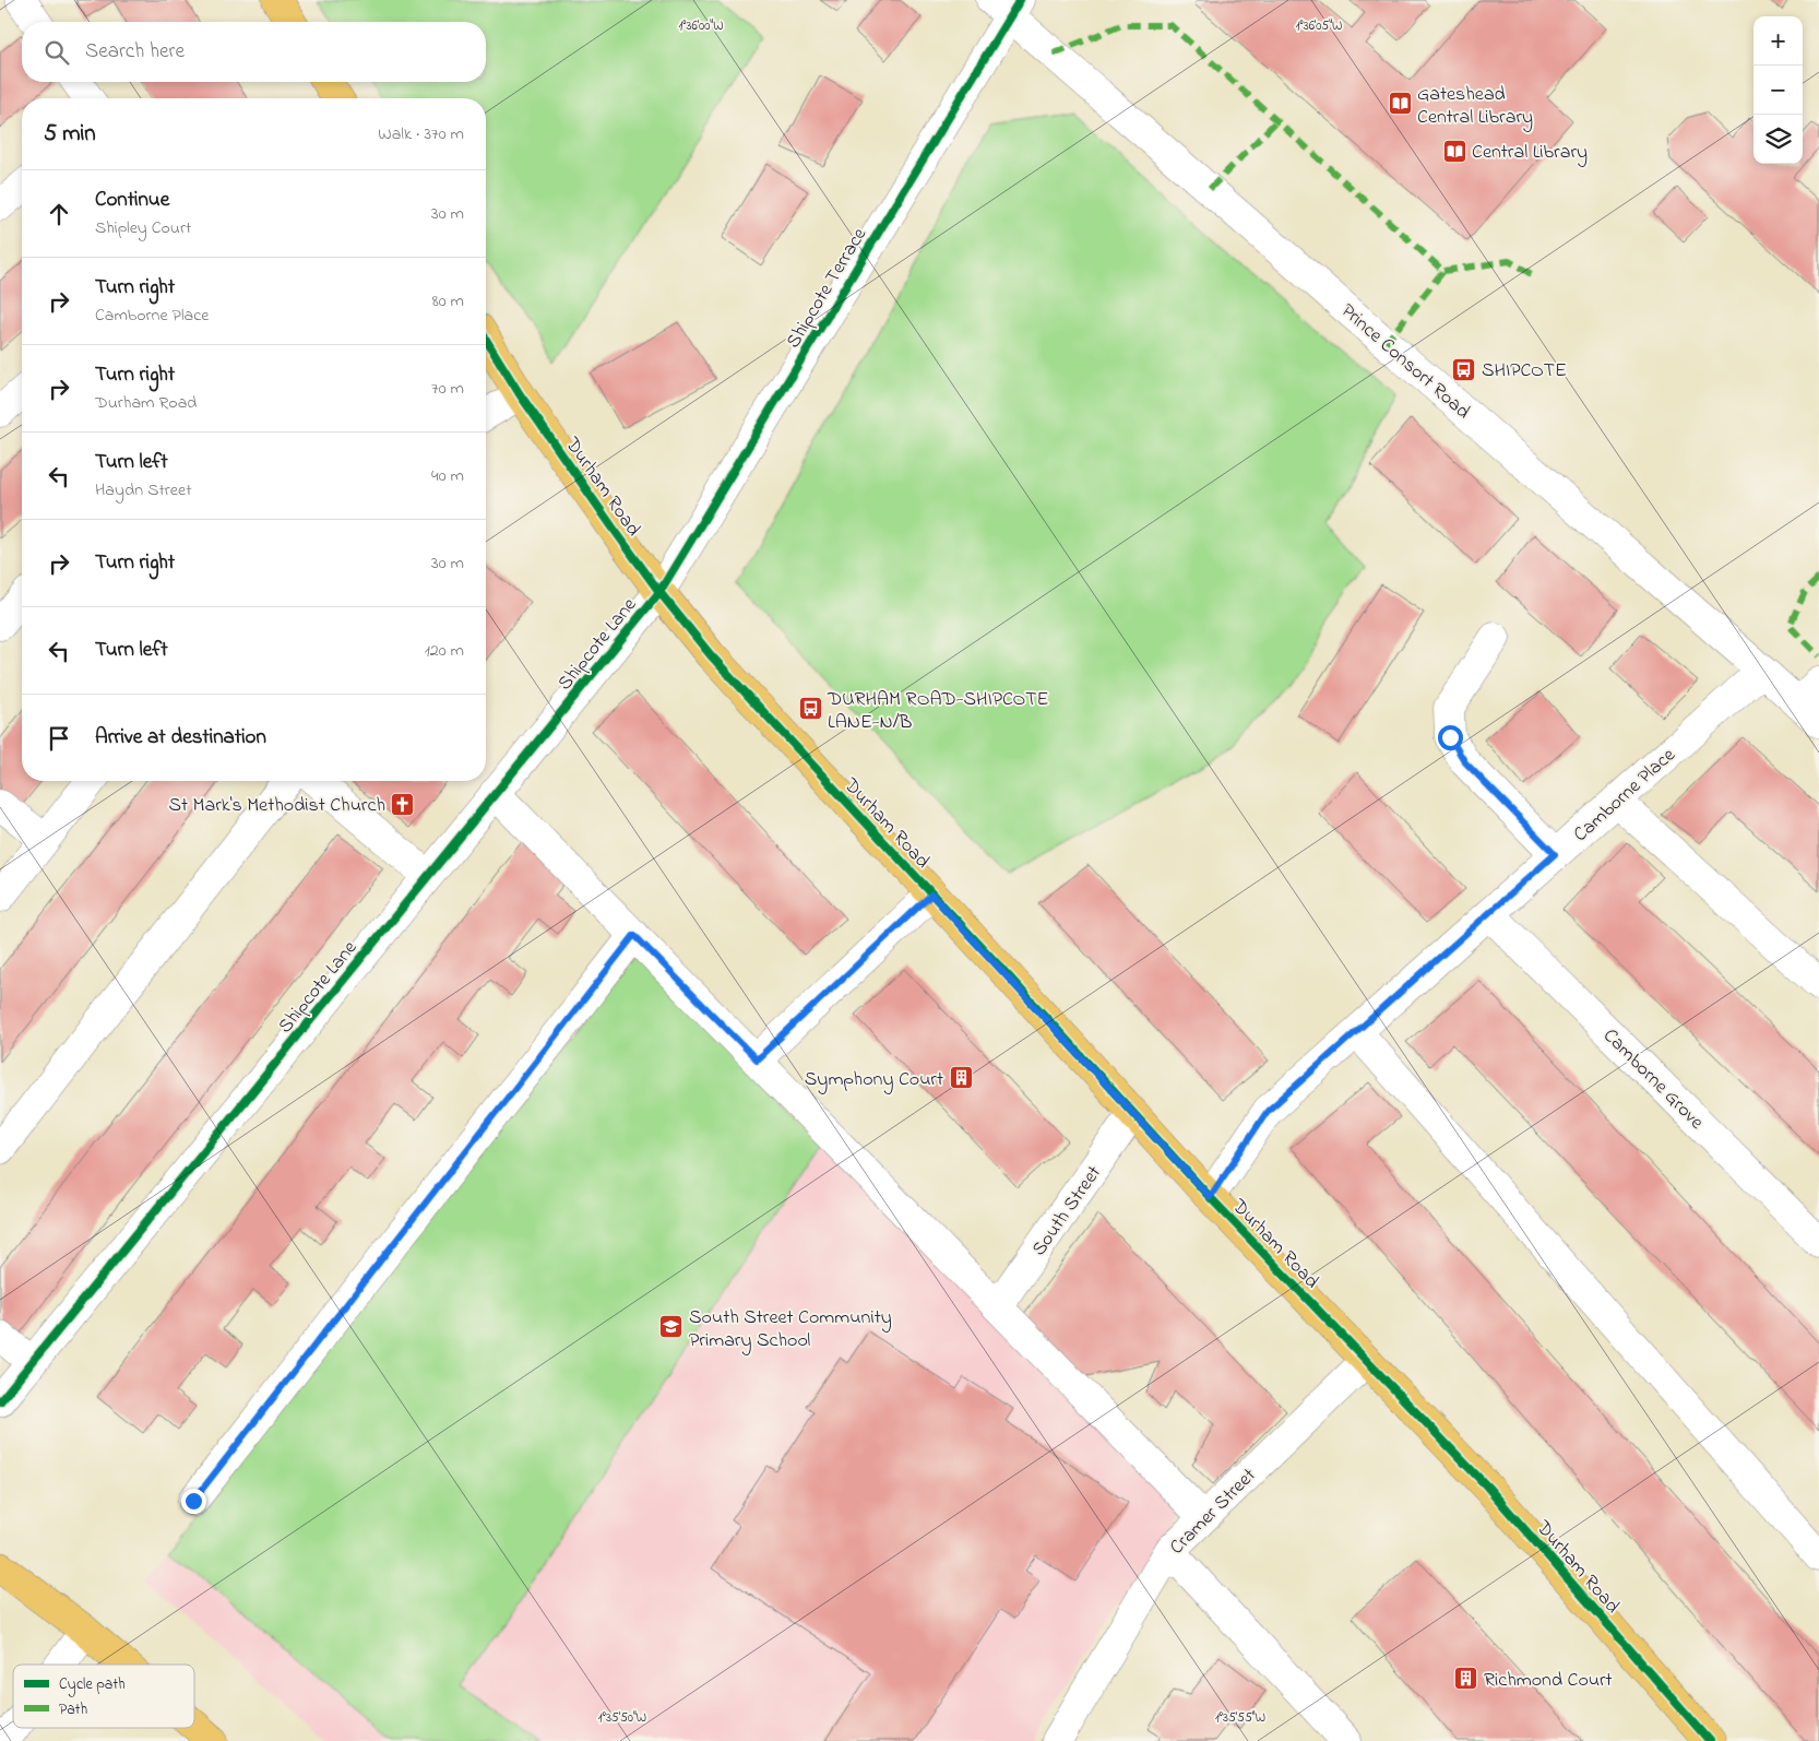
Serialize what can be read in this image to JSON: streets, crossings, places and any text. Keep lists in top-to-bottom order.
{
  "streets": {
    "main road": ["Durham Road"],
    "street": [
      "Shipcote Terrace",
      "Prince Consort Road",
      "Shipcote Lane",
      "Camborne Place",
      "Camborne Grove",
      "South Street",
      "Cramer Street"
    ]
  },
  "crossings": [
    ["Shipcote Terrace", "Prince Consort Road"],
    ["Shipcote Terrace", "Durham Road"],
    ["Shipcote Terrace", "Shipcote Lane"],
    ["Prince Consort Road", "Camborne Place"],
    ["Durham Road", "Shipcote Lane"],
    ["Durham Road", "Camborne Place"],
    ["Durham Road", "South Street"],
    ["Durham Road", "Cramer Street"],
    ["Camborne Place", "Camborne Grove"]
  ],
  "places": {
    "library": ["Gateshead Central Library", "Central Library"],
    "bus stop": ["SHIPCOTE", "DURHAM ROAD-SHIPCOTE LANE-N/B"],
    "church": ["St Mark's Methodist Church"],
    "building": ["Symphony Court", "Richmond Court"],
    "school or university": ["South Street Community Primary School"]
  },
  "legend": ["Cycle path", "Path"],
  "page": {
    "map_buttons": ["+", "−"],
    "search": "Search here",
    "heading": ["5 min", "Walk · 370 m"],
    "list": [
      ["Continue", "Shipley Court", "30 m"],
      ["Turn right", "Camborne Place", "80 m"],
      ["Turn right", "Durham Road", "70 m"],
      ["Turn left", "Haydn Street", "40 m"],
      ["Turn right", "30 m"],
      ["Turn left", "120 m"],
      "Arrive at destination"
    ]
  },
  "coordinates": [
    "1°36'00\"W",
    "1°36'05\"W",
    "1°35'50\"W",
    "1°35'55\"W"
  ]
}
